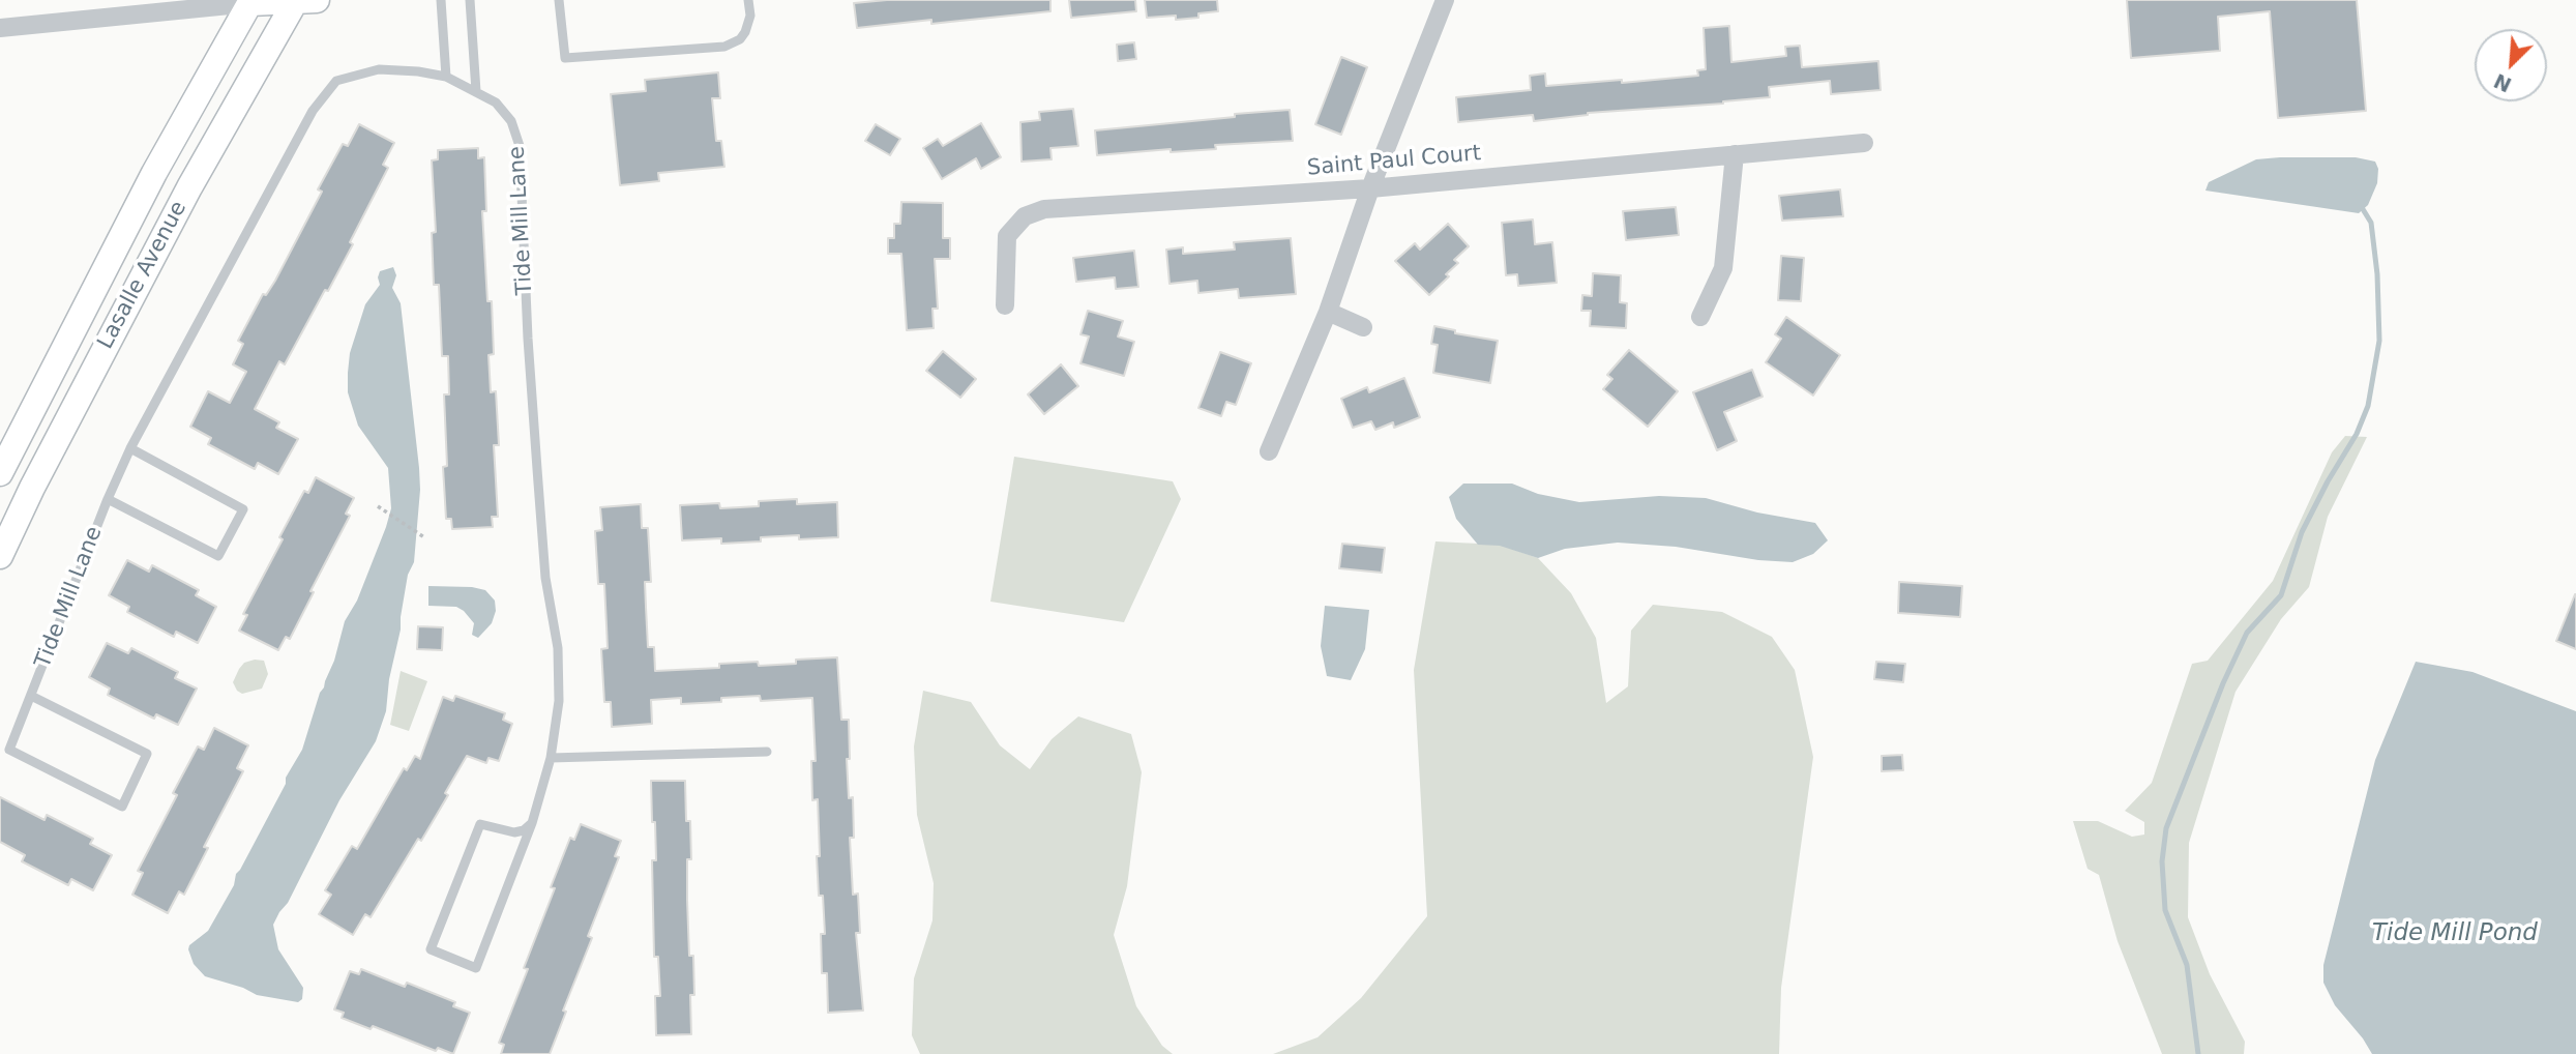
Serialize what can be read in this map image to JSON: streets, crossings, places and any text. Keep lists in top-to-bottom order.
{
  "streets": {
    "main road": ["Lasalle Avenue"],
    "street": ["Saint Paul Court"],
    "lane": ["Tide Mill Lane"]
  },
  "water": ["Tide Mill Pond"],
  "north": "bottom left"
}
